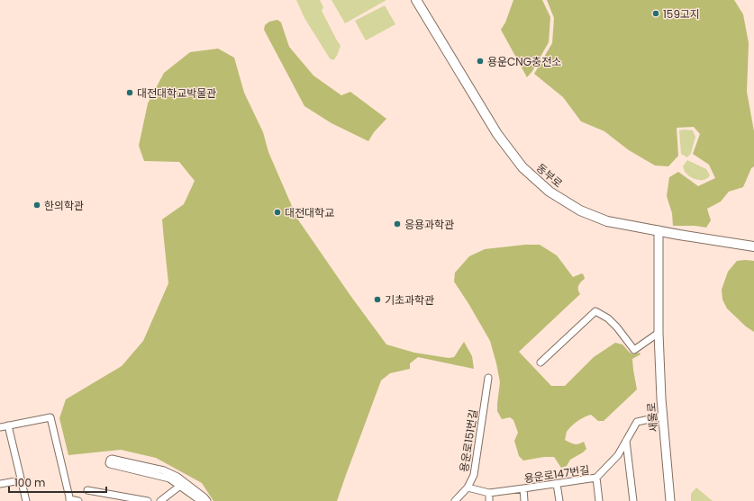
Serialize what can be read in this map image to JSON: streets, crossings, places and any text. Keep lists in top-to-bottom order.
{
  "streets": {
    "main road": ["동부로"],
    "street": ["새울로", "용운로151번길", "용운로147번길"]
  },
  "crossings": [
    ["동부로", "새울로"],
    ["새울로", "용운로147번길"],
    ["용운로151번길", "용운로147번길"]
  ],
  "places": [
    "159고지",
    "용운CNG충전소",
    "대전대학교박물관",
    "한의학관",
    "대전대학교",
    "응용과학관",
    "기초과학관"
  ],
  "scale_bar": "100 m"
}
